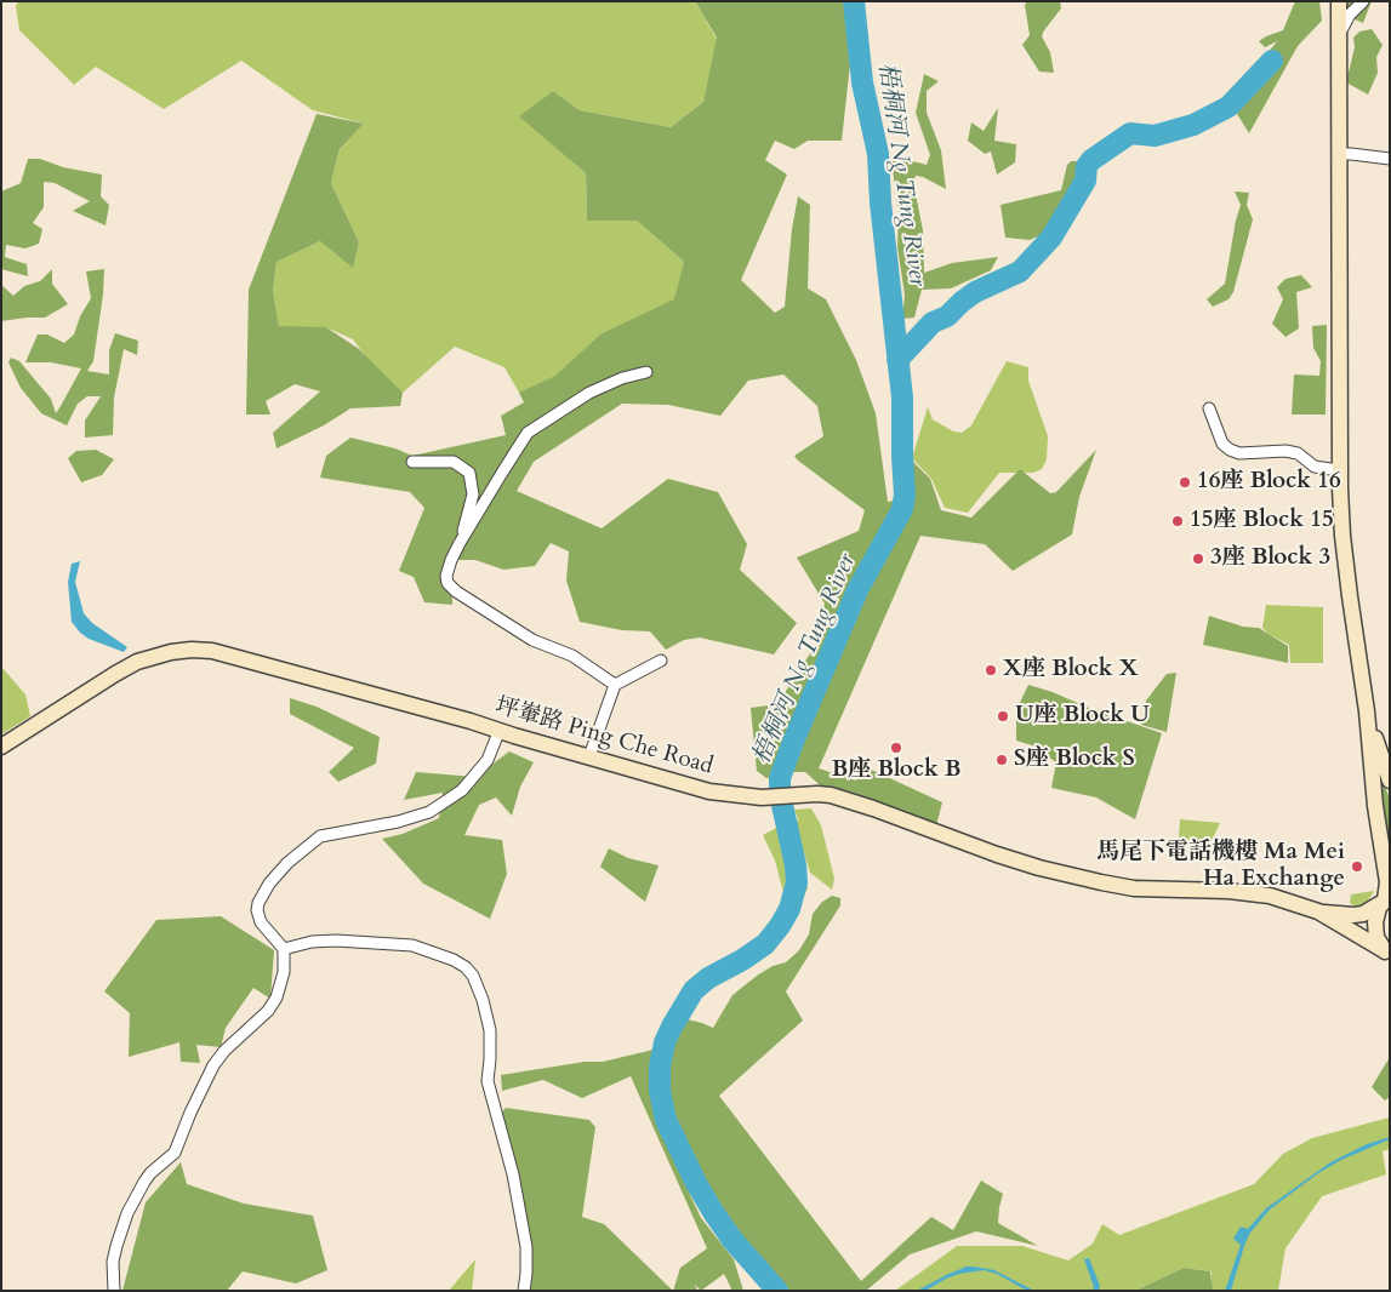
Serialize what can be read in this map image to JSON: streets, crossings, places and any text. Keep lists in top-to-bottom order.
{
  "streets": {
    "street": ["坪輋路 Ping Che Road"]
  },
  "water": ["梧桐河 Ng Tung River"],
  "places": [
    "16座 Block 16",
    "15座 Block 15",
    "3座 Block 3",
    "X座 Block X",
    "U座 Block U",
    "B座 Block B",
    "S座 Block S",
    "馬尾下電話機樓 Ma Mei Ha Exchange"
  ]
}
